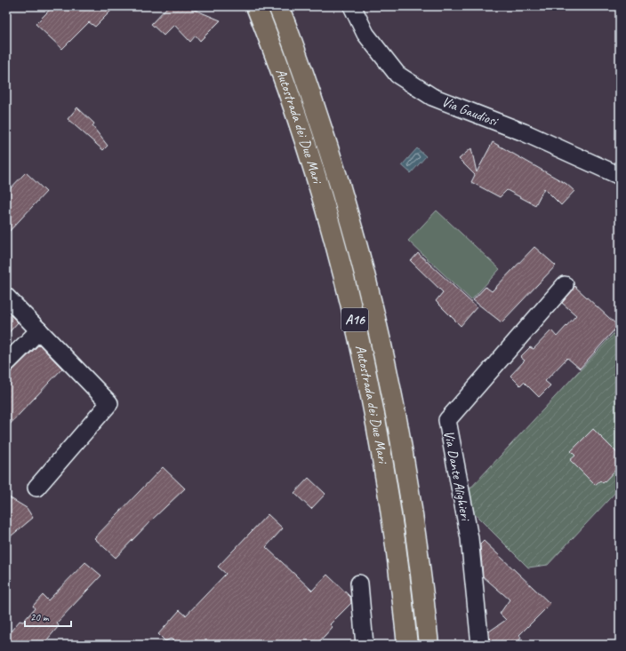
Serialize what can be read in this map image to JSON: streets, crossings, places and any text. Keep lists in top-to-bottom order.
{
  "streets": {
    "highway": ["Autostrada dei Due Mari", "A16"],
    "street": ["Via Gaudiosi", "Via Dante Alighieri"]
  },
  "scale_bar": "20 m"
}
